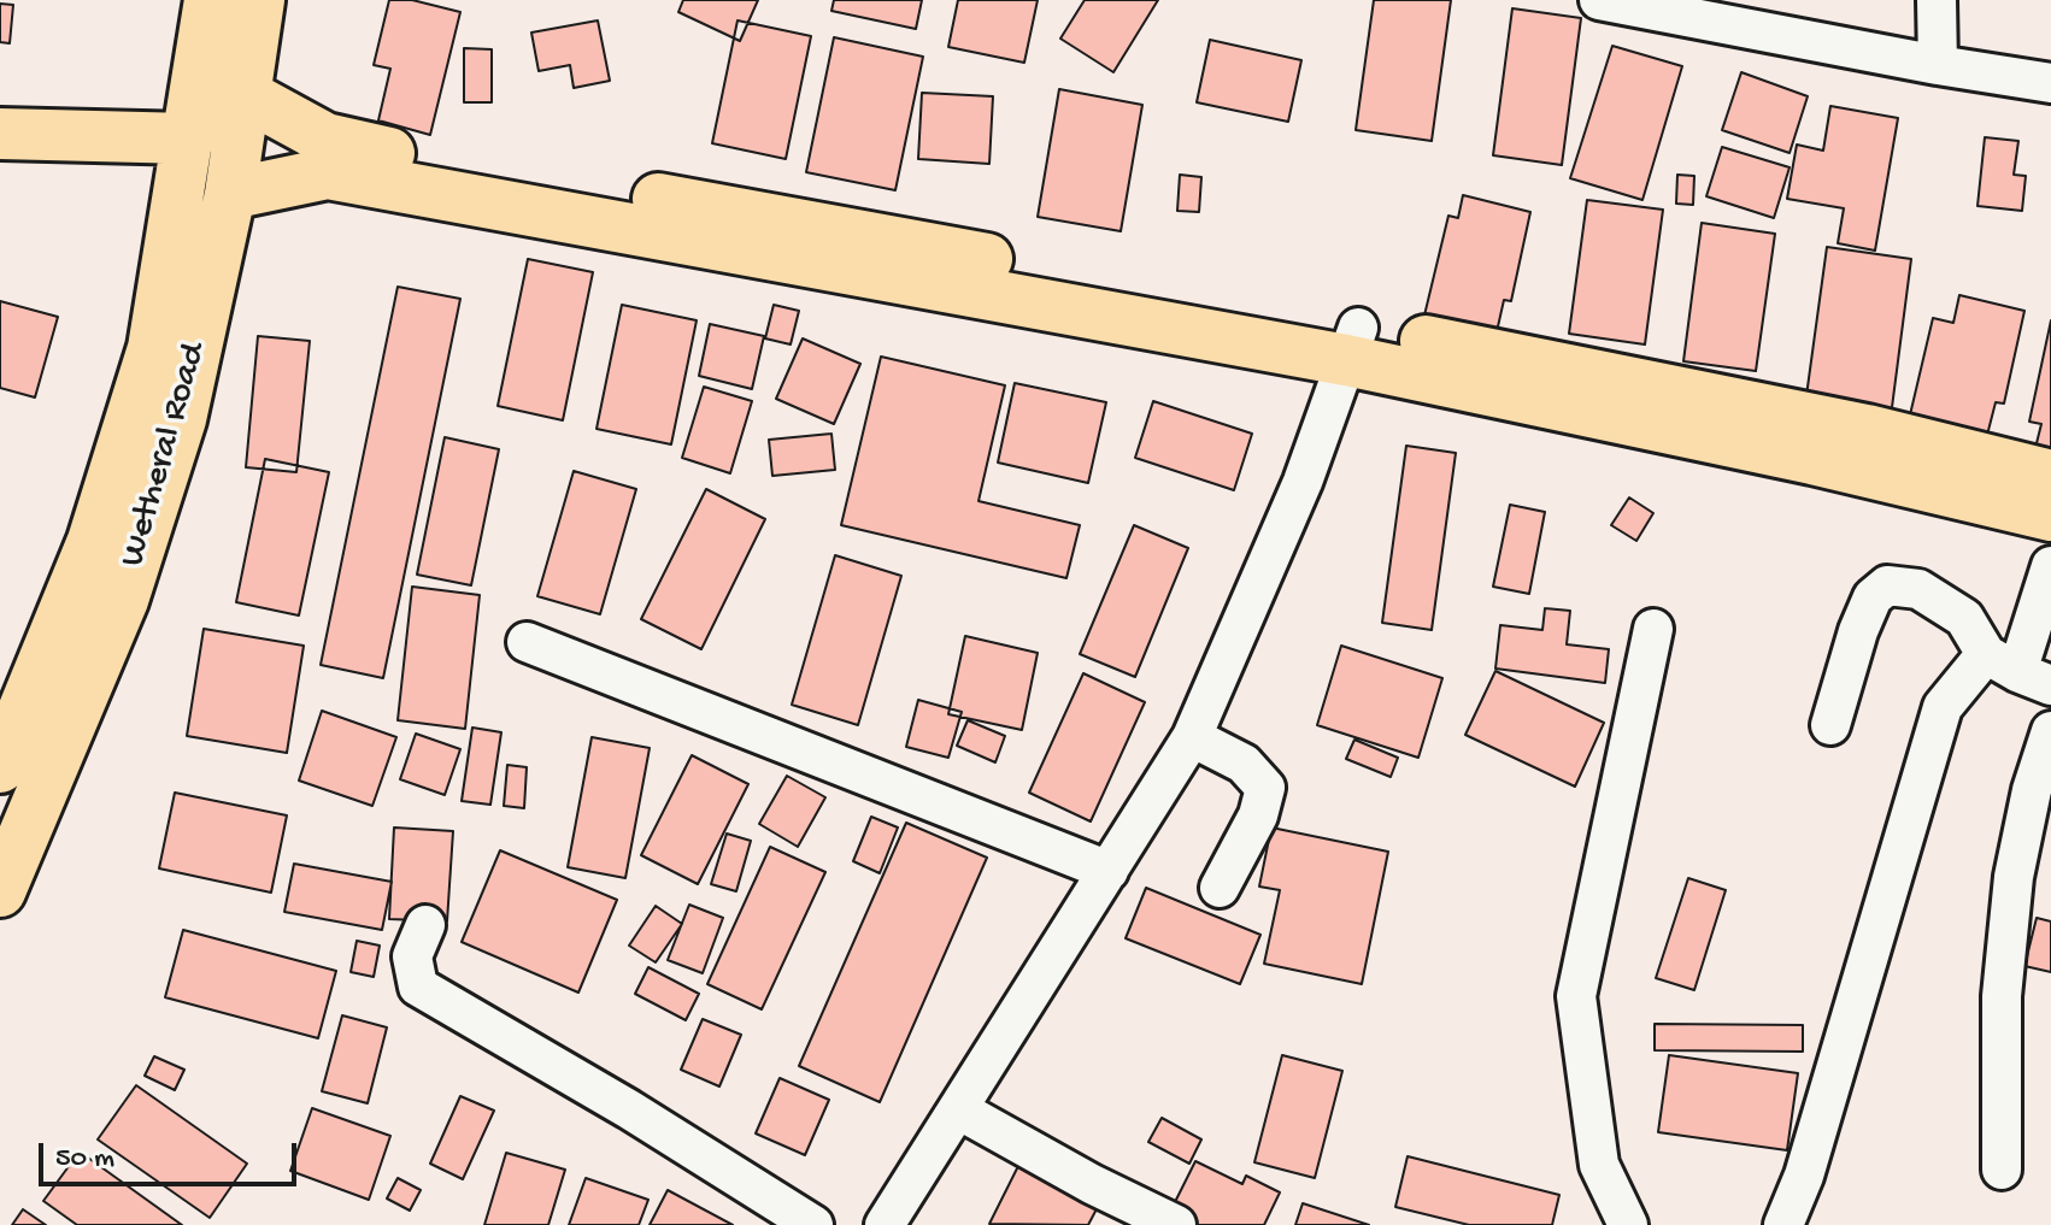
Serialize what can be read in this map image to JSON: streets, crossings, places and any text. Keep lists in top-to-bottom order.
{
  "streets": {
    "main road": ["Wetheral Road"]
  },
  "scale_bar": "50 m"
}
